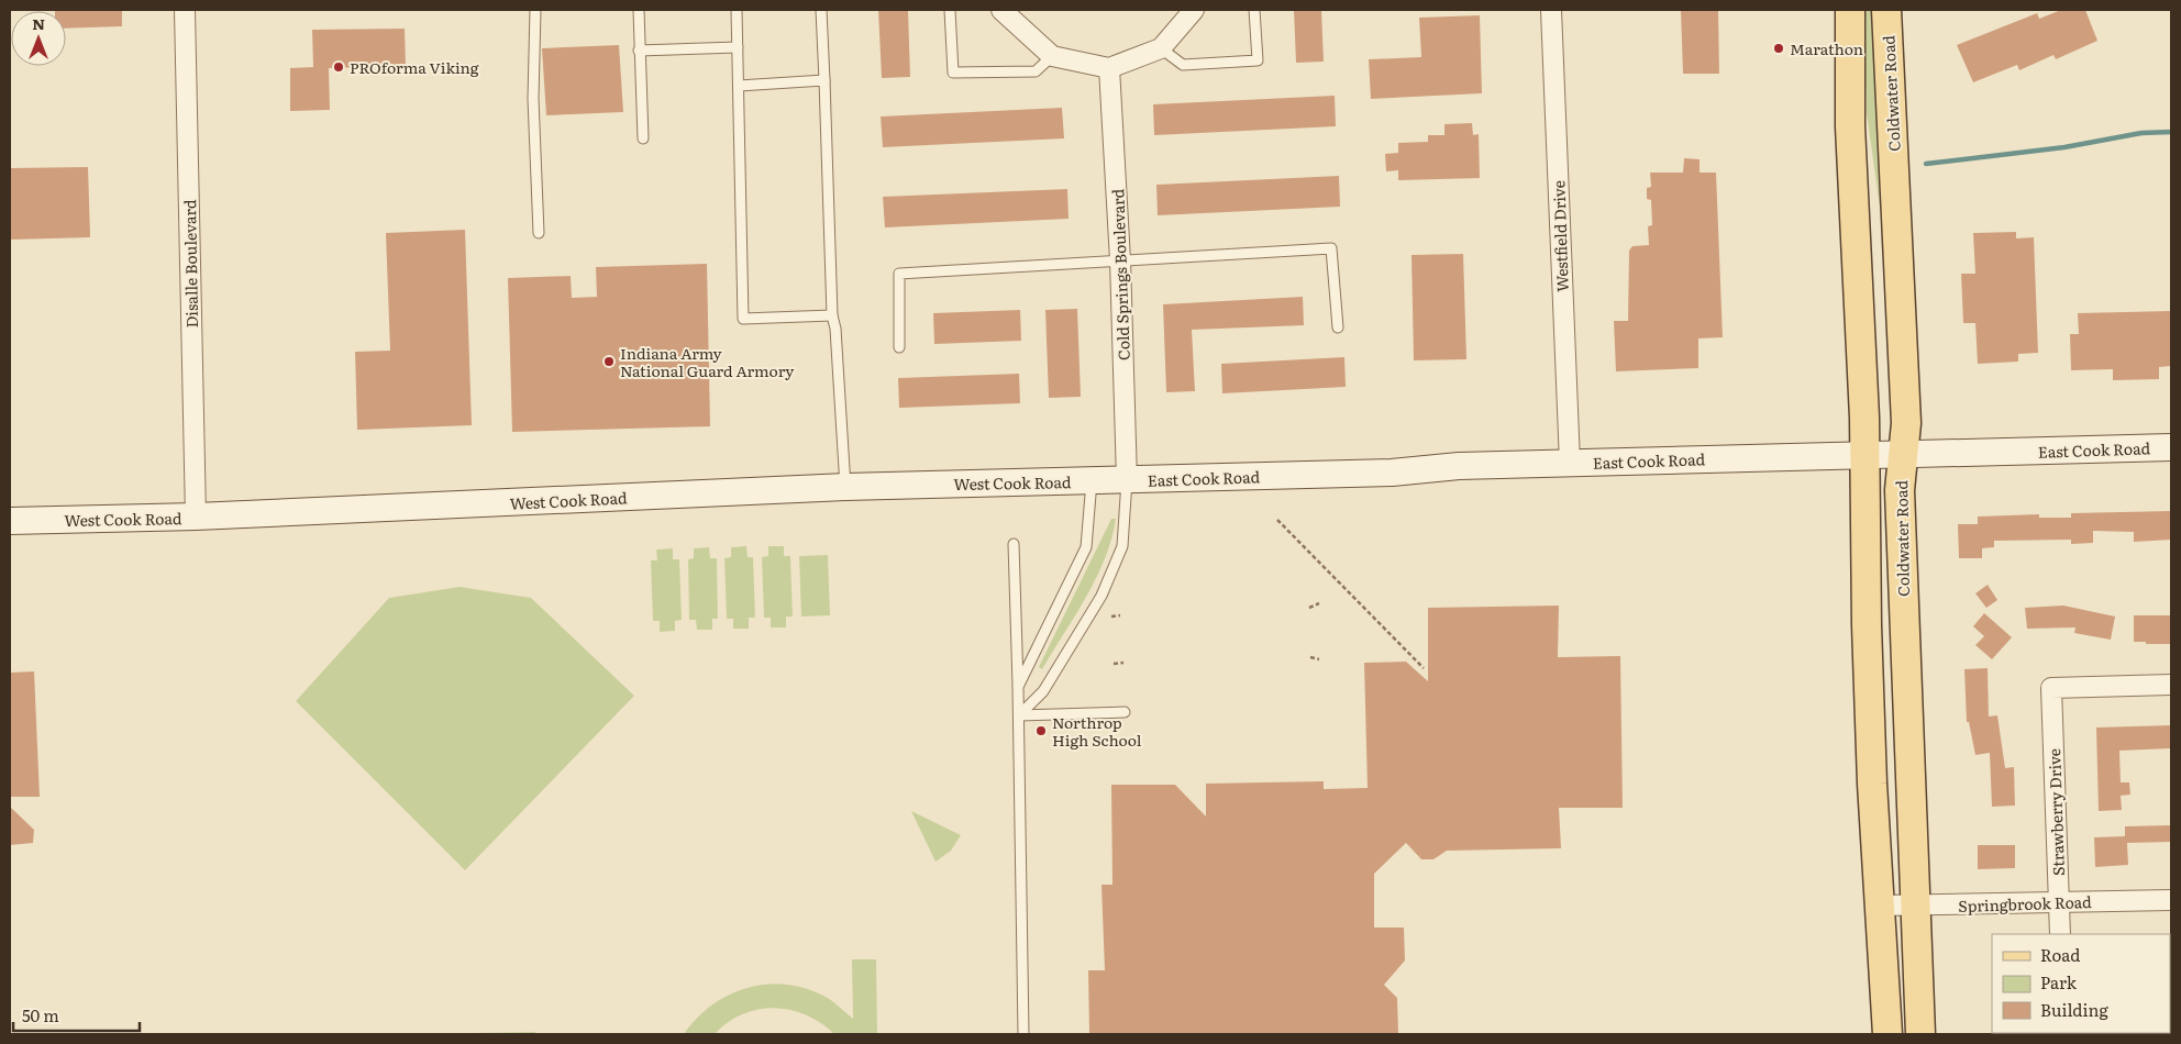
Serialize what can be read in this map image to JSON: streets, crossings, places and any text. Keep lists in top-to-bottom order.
{
  "streets": {
    "main road": ["Coldwater Road", "East Cook Road", "West Cook Road"],
    "street": [
      "Westfield Drive",
      "Disalle Boulevard",
      "Cold Springs Boulevard",
      "Strawberry Drive",
      "Springbrook Road"
    ]
  },
  "crossings": [
    ["Coldwater Road", "East Cook Road"],
    ["Coldwater Road", "Springbrook Road"],
    ["Westfield Drive", "East Cook Road"],
    ["Disalle Boulevard", "West Cook Road"],
    ["Cold Springs Boulevard", "East Cook Road"],
    ["Cold Springs Boulevard", "West Cook Road"],
    ["East Cook Road", "West Cook Road"],
    ["Strawberry Drive", "Springbrook Road"]
  ],
  "places": [
    "Marathon",
    "PROforma Viking",
    "Indiana Army National Guard Armory",
    "Northrop High School"
  ],
  "legend": ["Road", "Park", "Building"],
  "scale_bar": "50 m",
  "north": "top"
}
